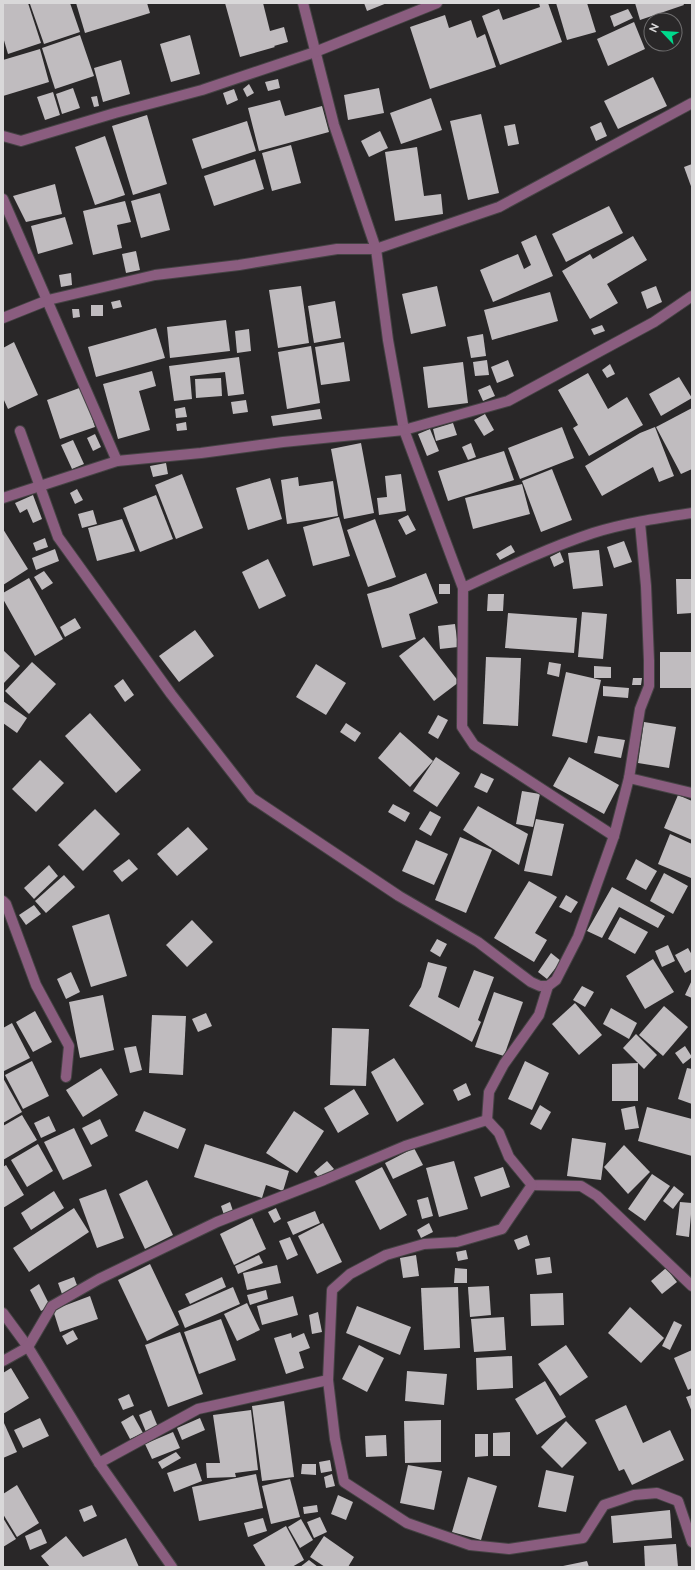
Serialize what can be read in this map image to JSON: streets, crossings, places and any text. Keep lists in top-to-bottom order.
{
  "north": "top left"
}
